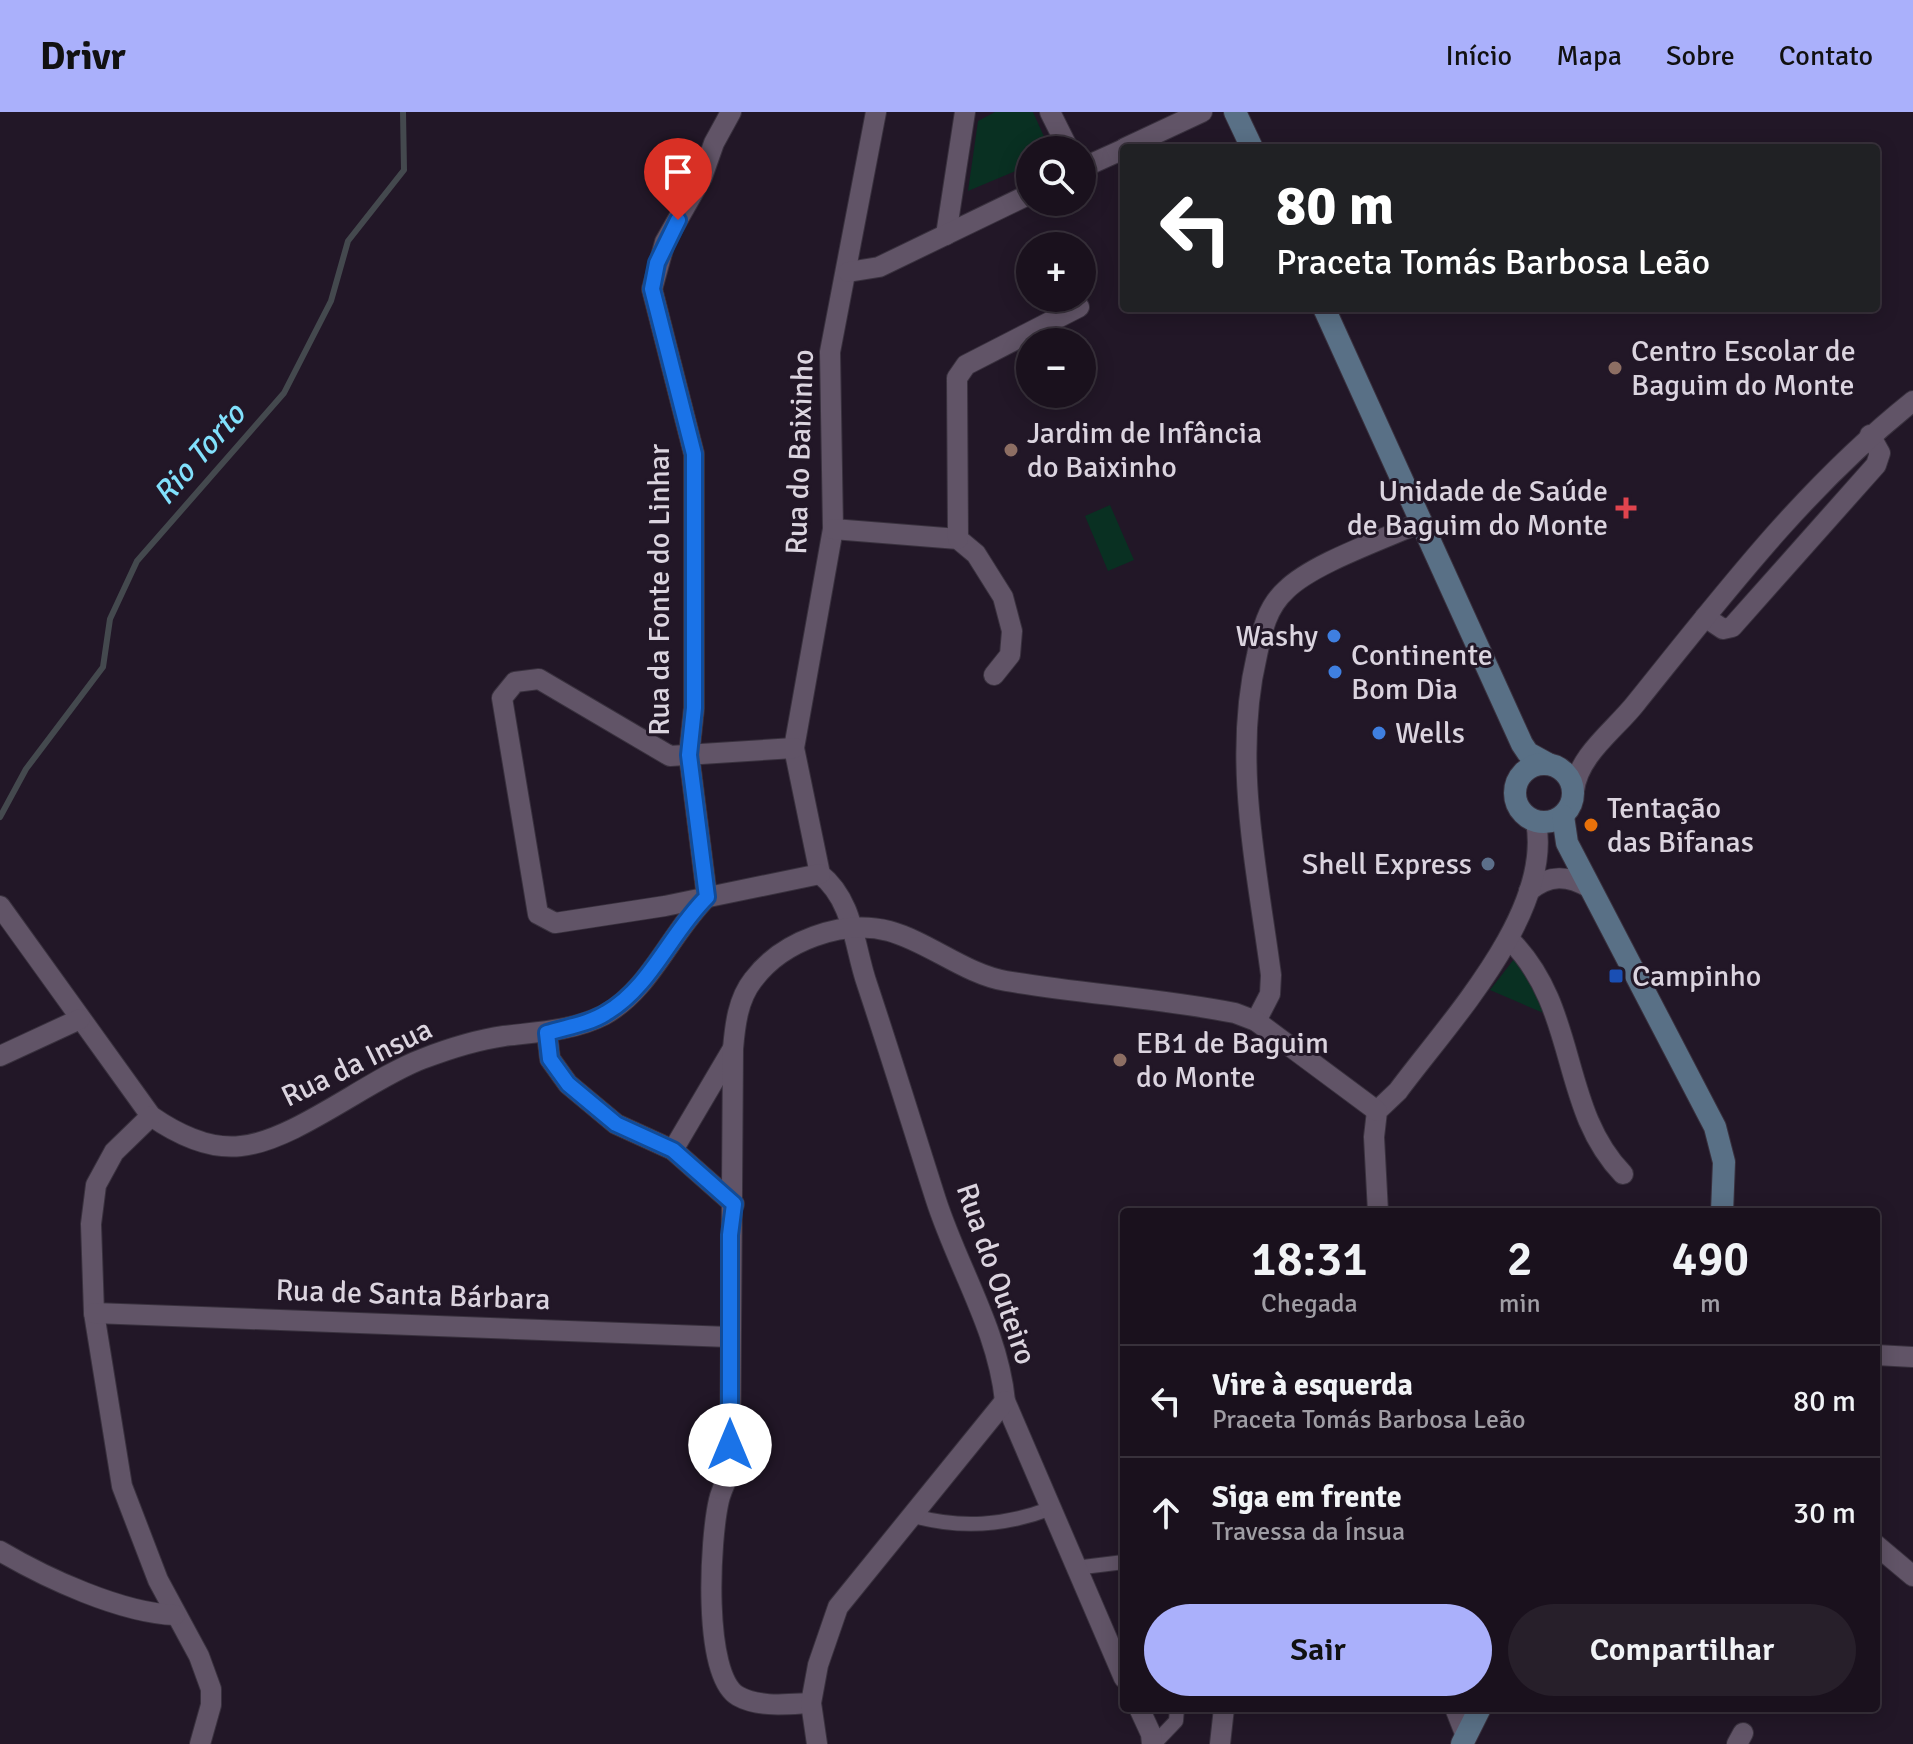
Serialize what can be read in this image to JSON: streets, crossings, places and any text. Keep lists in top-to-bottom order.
{
  "streets": {
    "street": [
      "Rua do Baixinho",
      "Rua da Fonte do Linhar",
      "Rua da Insua",
      "Rua do Outeiro",
      "Rua de Santa Bárbara"
    ]
  },
  "crossings": [
    ["Rua do Baixinho", "Rua do Outeiro"],
    ["Rua da Fonte do Linhar", "Rua da Insua"]
  ],
  "water": ["Rio Torto"],
  "places": {
    "other": [
      "Centro Escolar de Baguim do Monte",
      "Jardim de Infância do Baixinho",
      "Washy",
      "Continente Bom Dia",
      "Wells",
      "Tentação das Bifanas",
      "Shell Express",
      "EB1 de Baguim do Monte"
    ],
    "health": ["Unidade de Saúde de Baguim do Monte"],
    "transit": ["Campinho"]
  },
  "page": {
    "header": "Drivr",
    "nav": [
      "Início",
      "Mapa",
      "Sobre",
      "Contato"
    ],
    "map_buttons": ["+", "−"],
    "turn": ["80 m", "Praceta Tomás Barbosa Leão"],
    "eta": [
      "18:31",
      "Chegada",
      "2",
      "min",
      "490",
      "m"
    ],
    "list": [
      {
        "name": "Vire à esquerda",
        "note": "Praceta Tomás Barbosa Leão",
        "value": "80 m"
      },
      {
        "name": "Siga em frente",
        "note": "Travessa da Ínsua",
        "value": "30 m"
      }
    ],
    "buttons": ["Sair", "Compartilhar"]
  }
}
